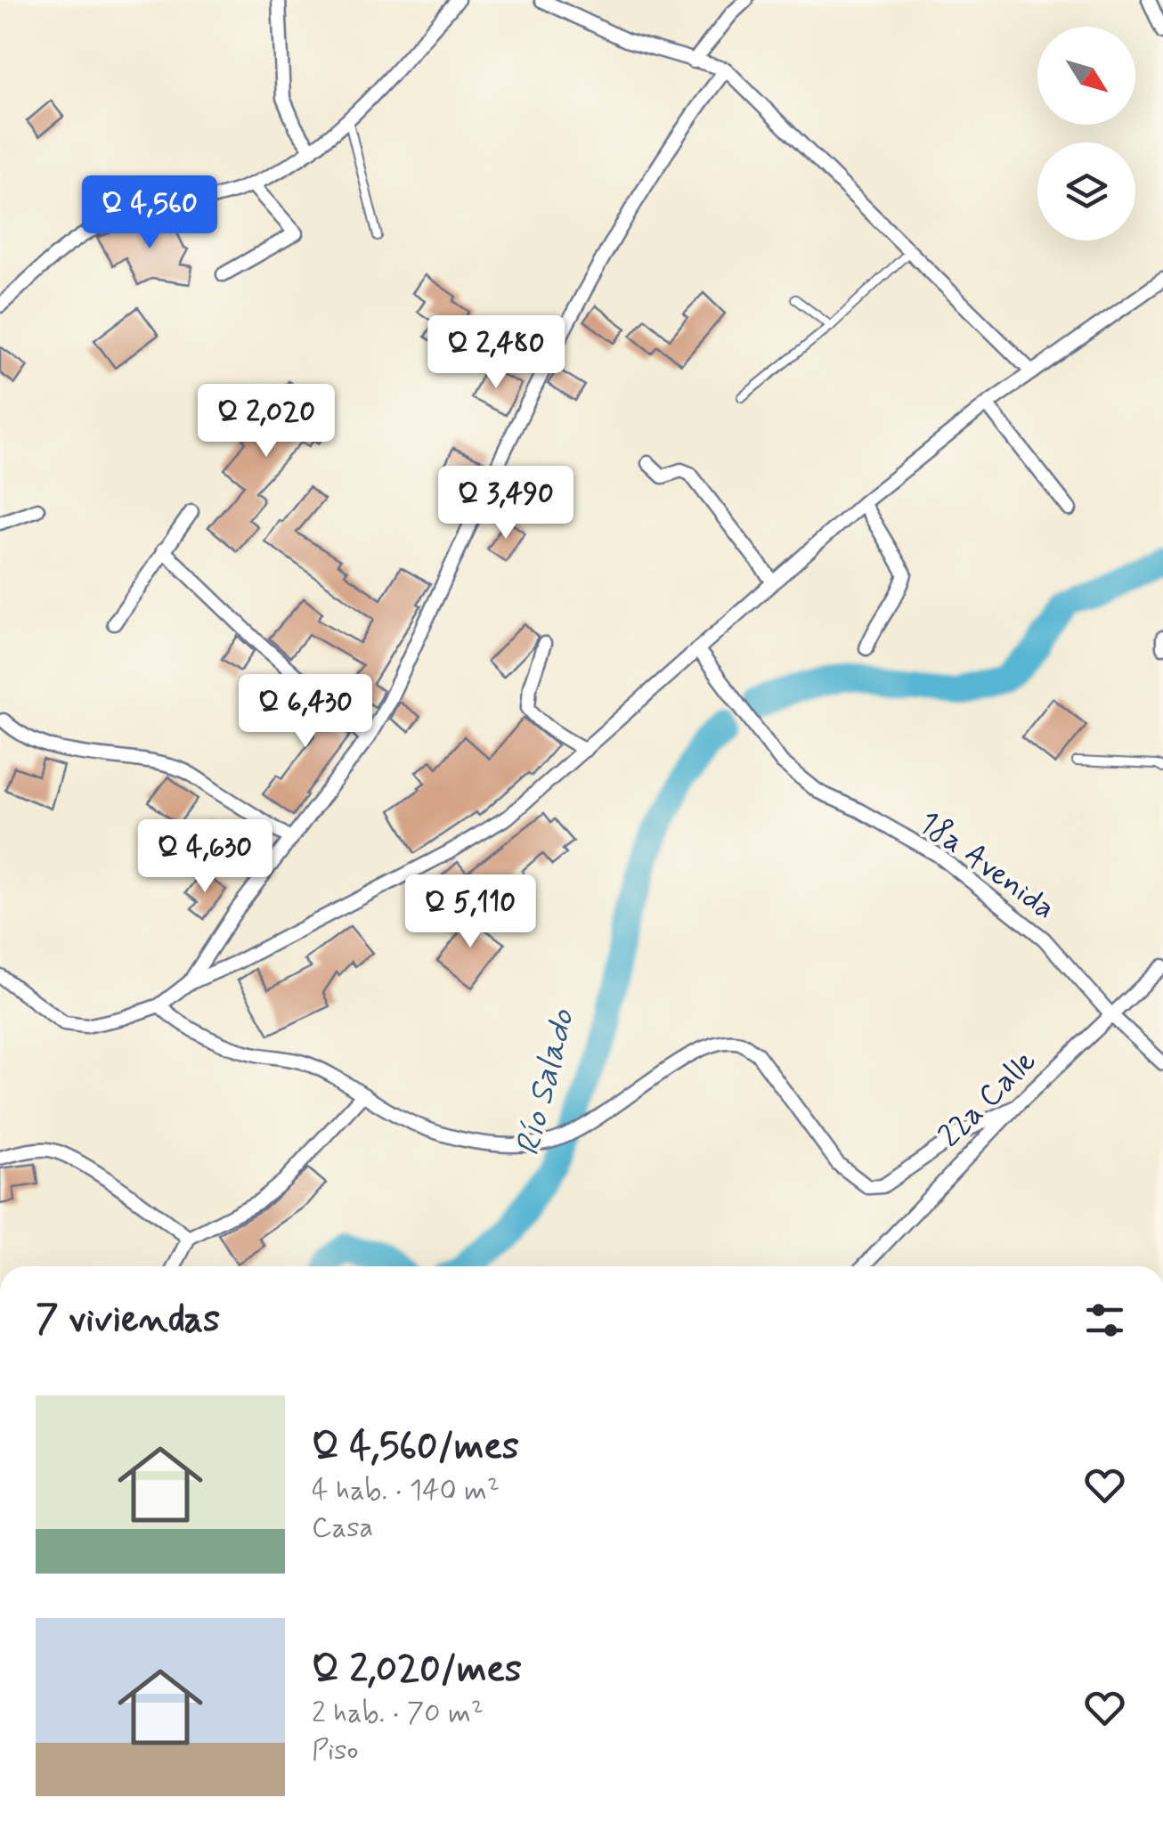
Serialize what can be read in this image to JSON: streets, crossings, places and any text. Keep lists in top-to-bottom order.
{
  "streets": {
    "street": ["18a Avenida", "22a Calle"]
  },
  "crossings": [
    ["18a Avenida", "22a Calle"]
  ],
  "water": ["Río Salado"],
  "north": "bottom right",
  "page": {
    "price": [
      "Q 4,560",
      "Q 2,480",
      "Q 2,020",
      "Q 3,490",
      "Q 6,430",
      "Q 4,630",
      "Q 5,110"
    ],
    "heading": "7 viviendas",
    "list": [
      {
        "name": "Q 4,560/mes",
        "note": "4 hab. · 140 m² · Casa"
      },
      {
        "name": "Q 2,020/mes",
        "note": "2 hab. · 70 m² · Piso"
      }
    ]
  }
}
